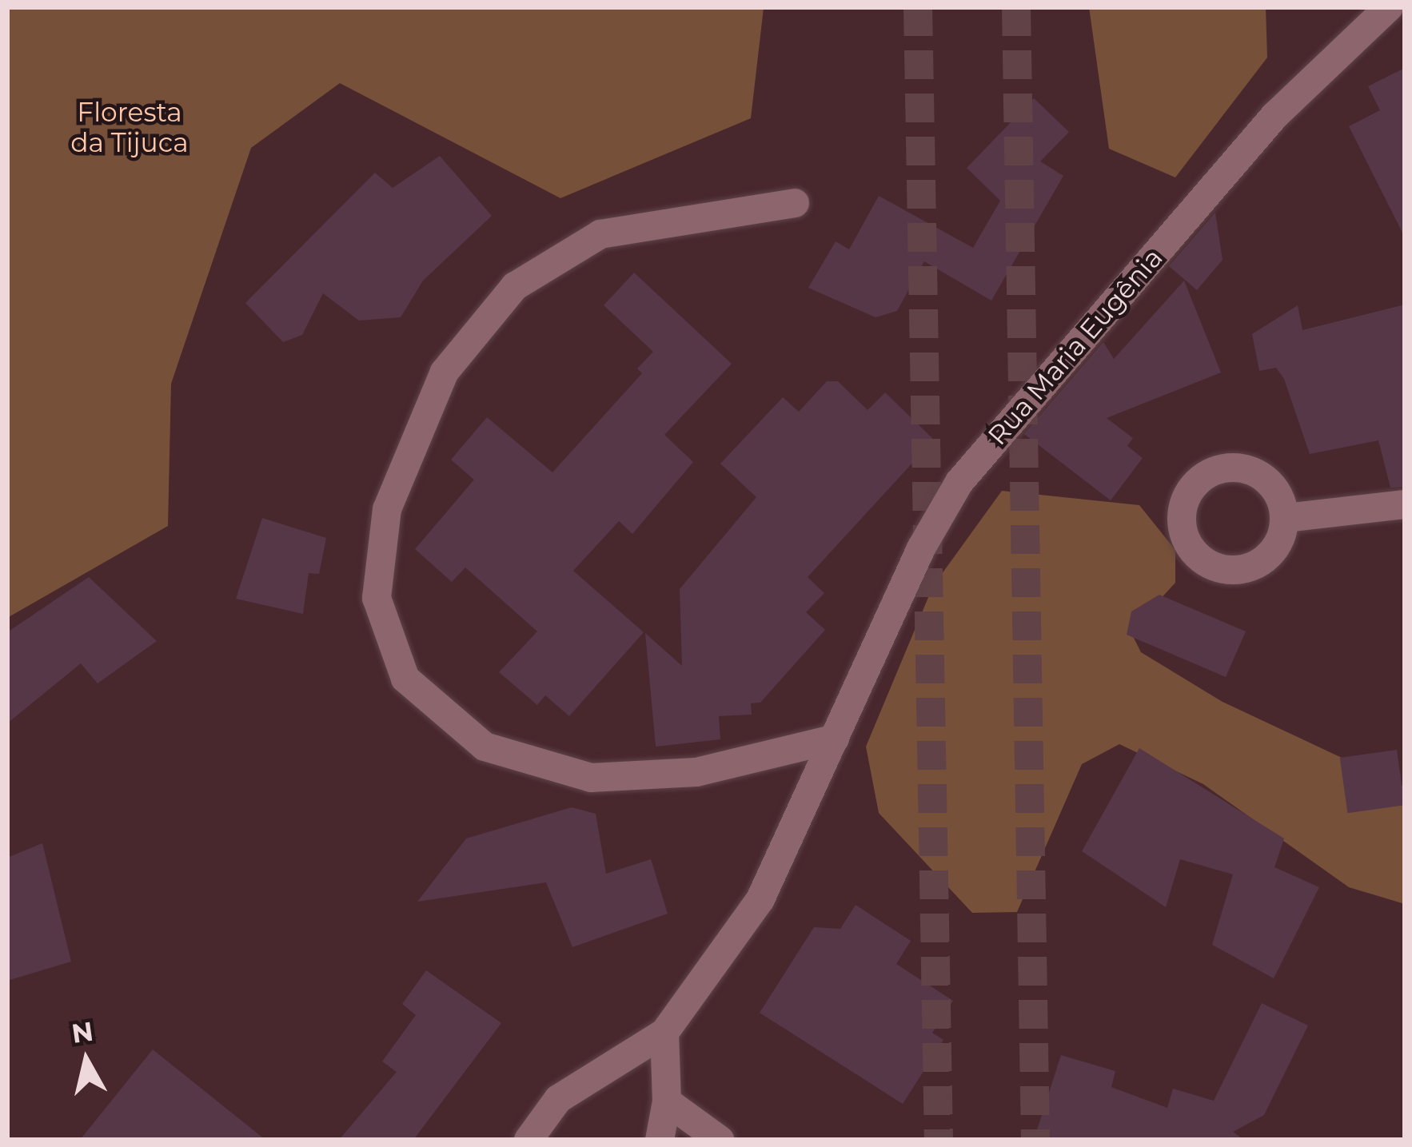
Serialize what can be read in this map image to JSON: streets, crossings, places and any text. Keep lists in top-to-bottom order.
{
  "streets": {
    "street": ["Rua Maria Eugênia"]
  },
  "parks": ["Floresta da Tijuca"],
  "north": "top"
}
